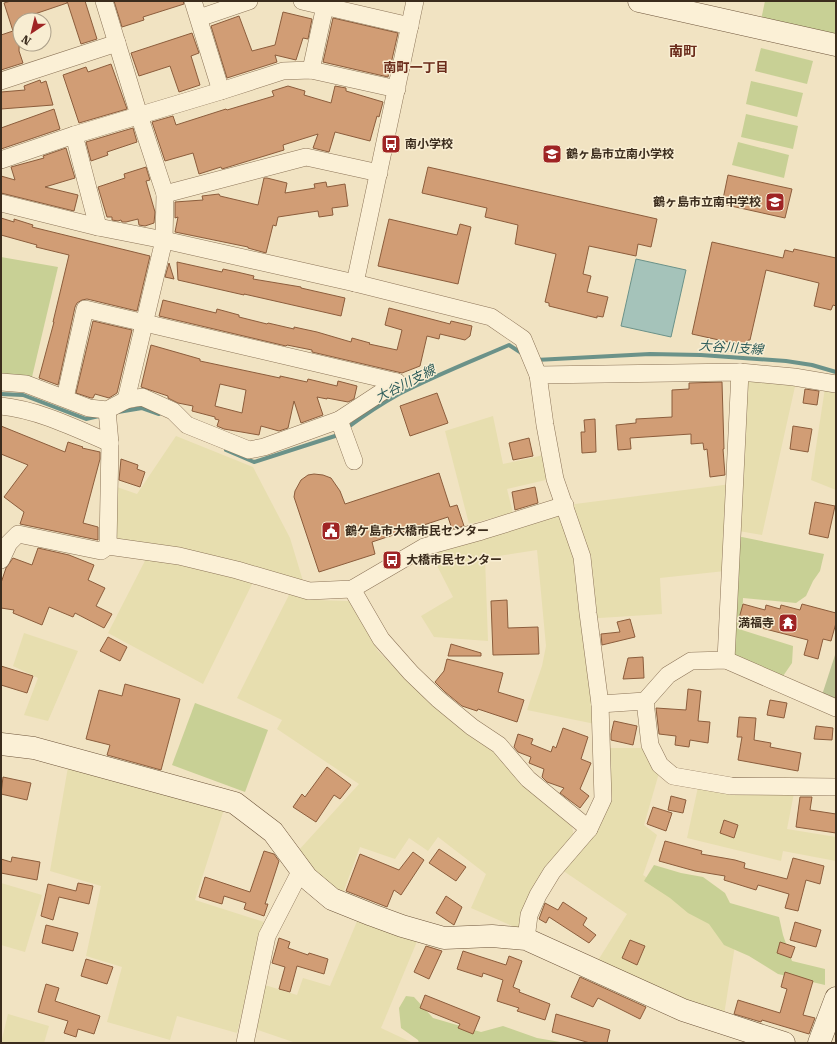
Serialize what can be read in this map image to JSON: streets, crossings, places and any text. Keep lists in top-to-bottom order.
{
  "districts": ["南町", "南町一丁目"],
  "water": ["大谷川支線"],
  "places": {
    "bus stop": ["南小学校", "大橋市民センター"],
    "school or university": ["鶴ヶ島市立南小学校", "鶴ヶ島市立南中学校"],
    "public building": ["鶴ケ島市大橋市民センター"],
    "temple": ["満福寺"]
  },
  "north": "bottom left"
}
